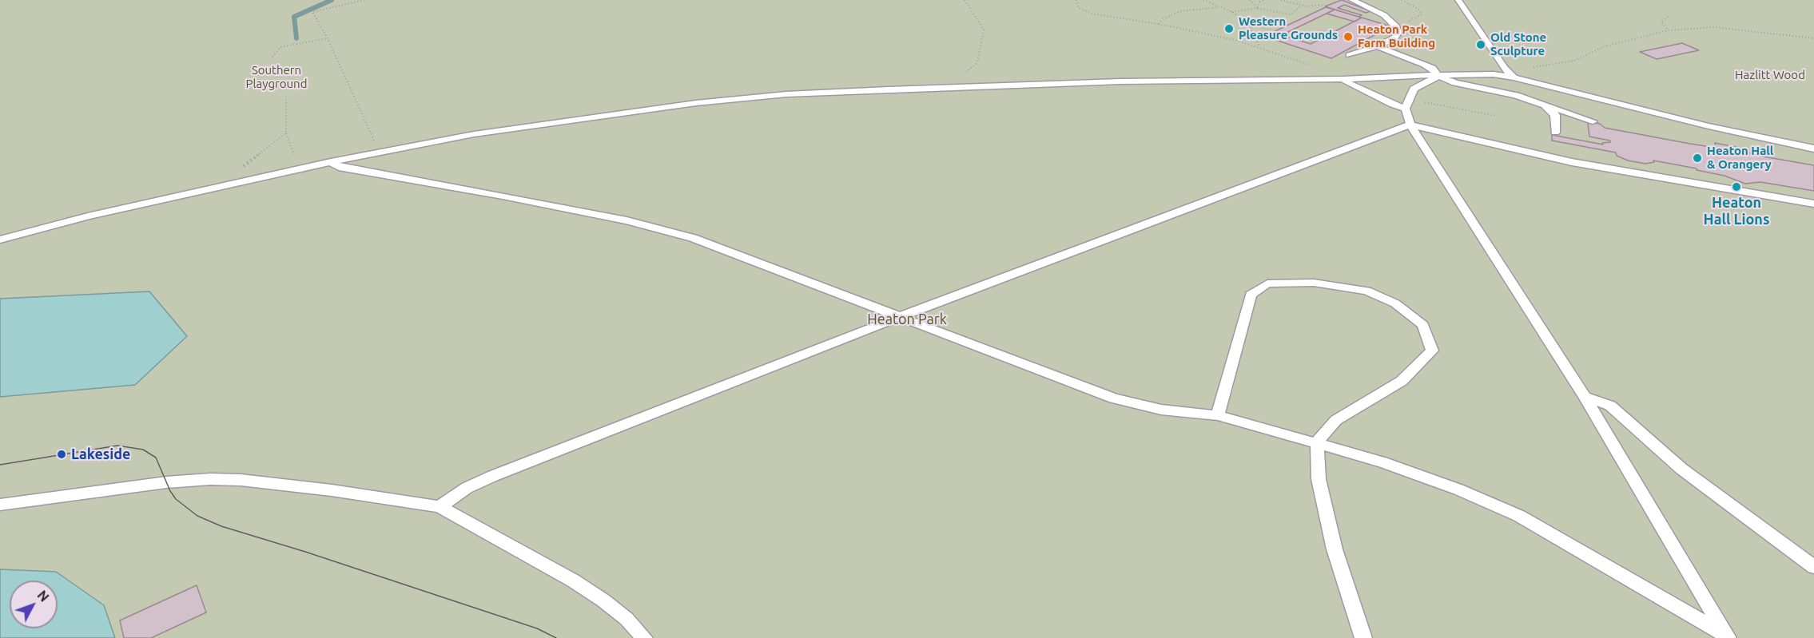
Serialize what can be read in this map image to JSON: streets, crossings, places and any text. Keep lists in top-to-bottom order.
{
  "parks": ["Southern Playground", "Hazlitt Wood", "Heaton Park"],
  "places": [
    "Western Pleasure Grounds",
    "Heaton Park Farm Building",
    "Old Stone Sculpture",
    "Heaton Hall & Orangery",
    "Heaton Hall Lions",
    "Lakeside"
  ],
  "north": "top right"
}
